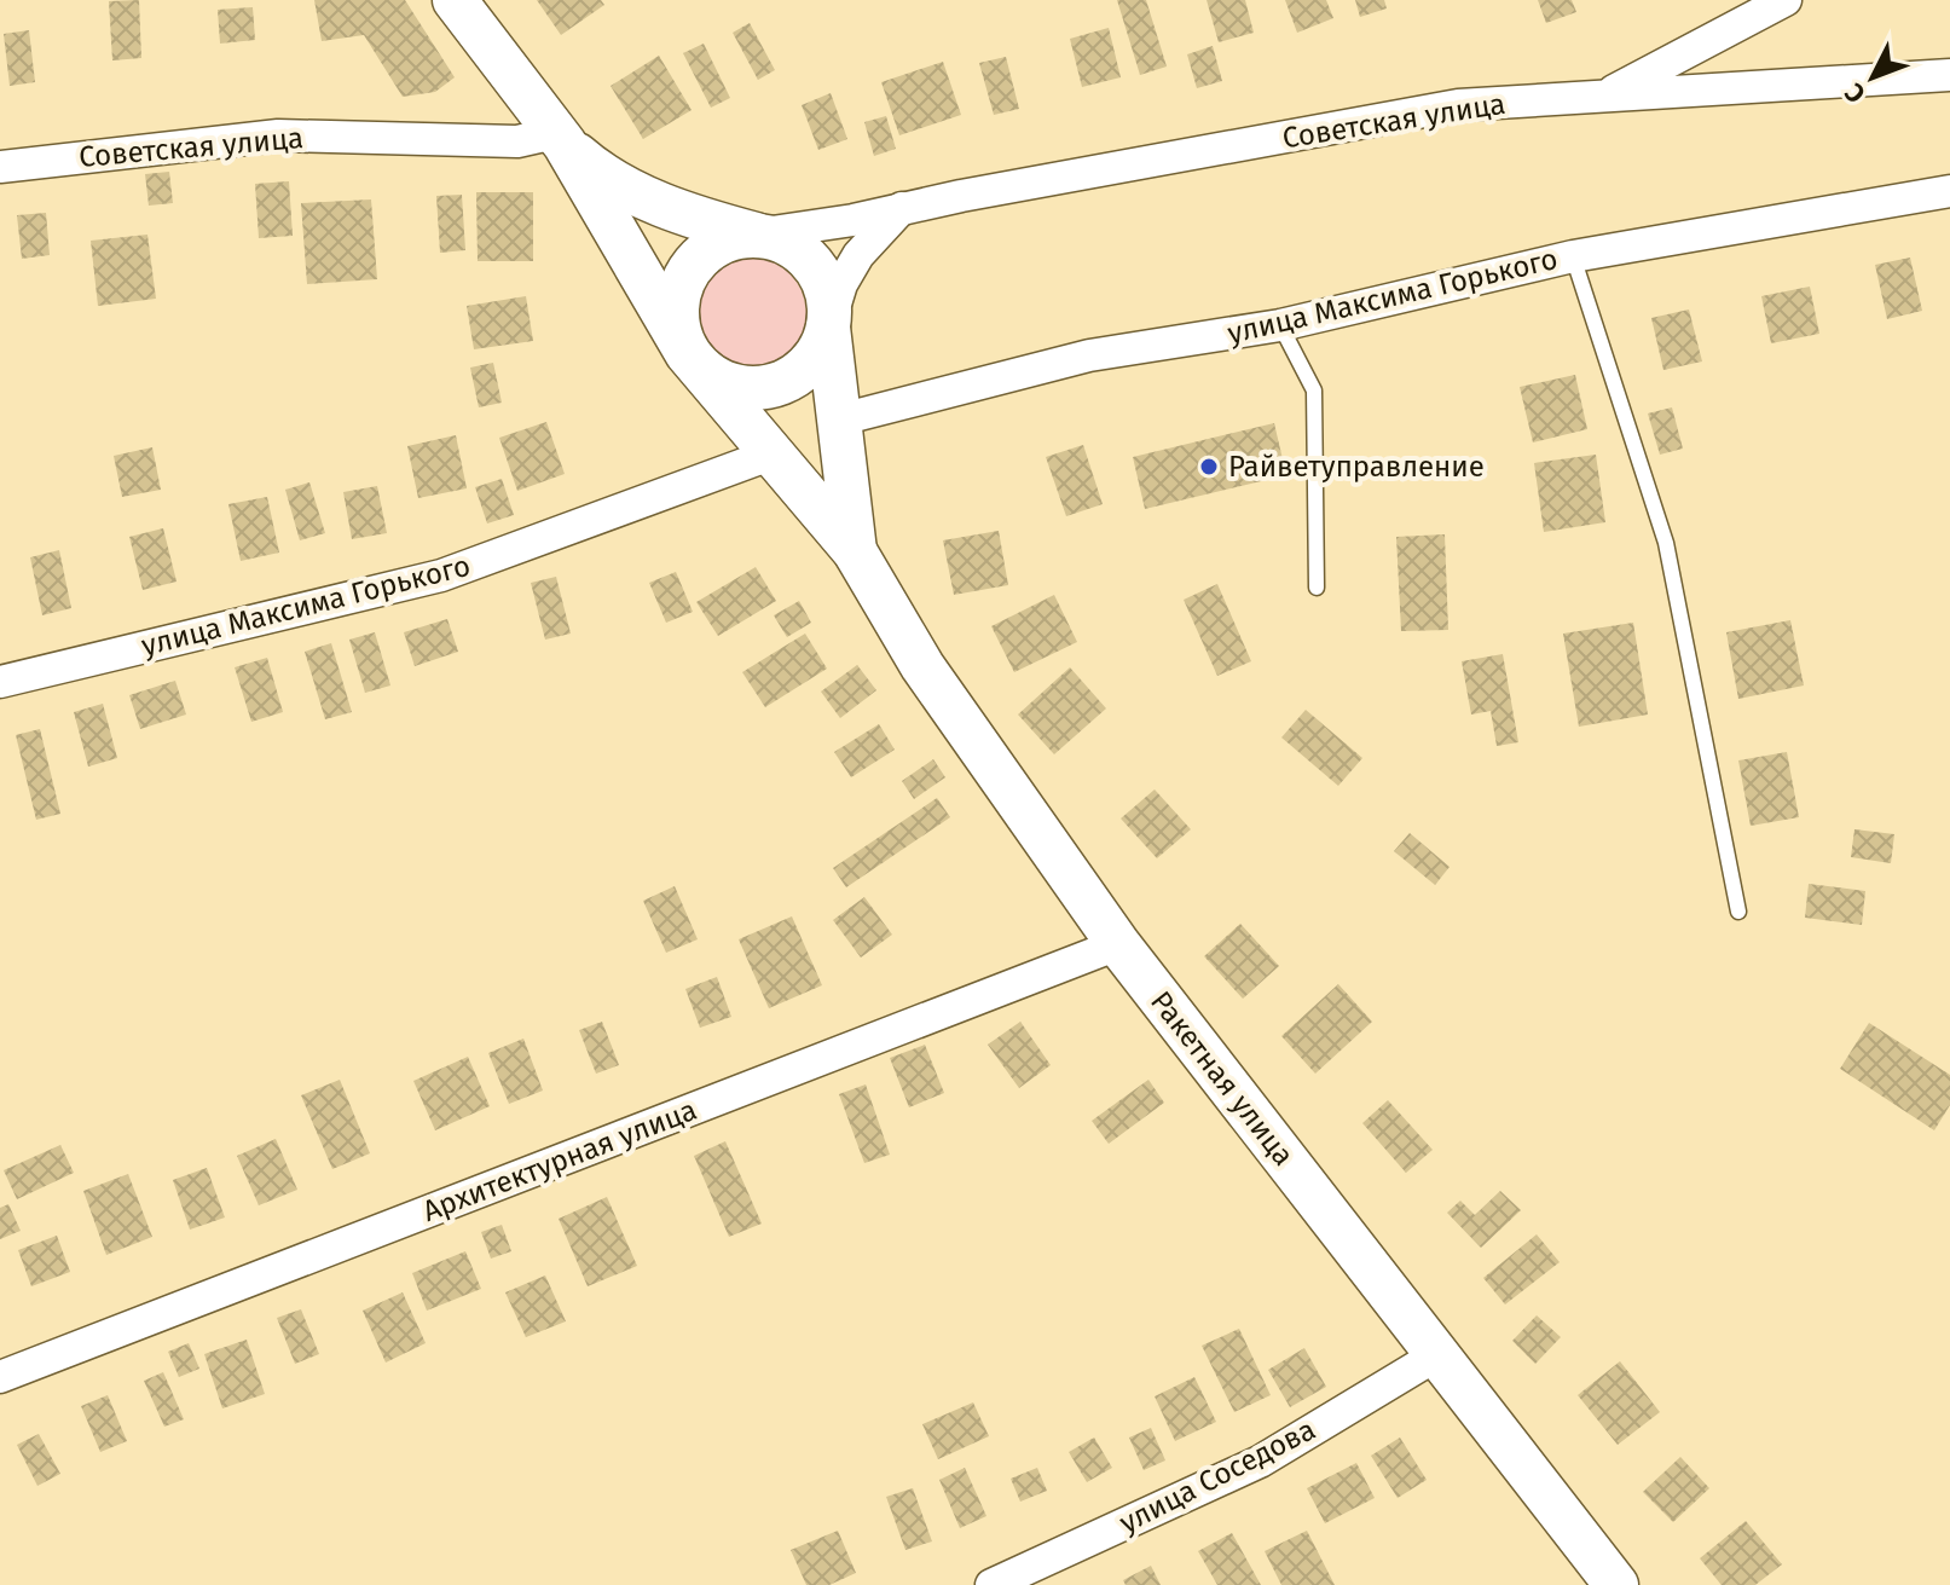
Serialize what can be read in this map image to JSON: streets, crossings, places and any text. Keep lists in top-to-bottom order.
{
  "streets": {
    "main road": ["Ракетная улица"],
    "street": [
      "Советская улица",
      "улица Максима Горького",
      "Архитектурная улица",
      "улица Соседова"
    ]
  },
  "crossings": [
    ["Советская улица", "Ракетная улица"],
    ["улица Максима Горького", "Ракетная улица"],
    ["Ракетная улица", "Архитектурная улица"],
    ["Ракетная улица", "улица Соседова"]
  ],
  "places": ["Райветуправление"],
  "north": "bottom left"
}
